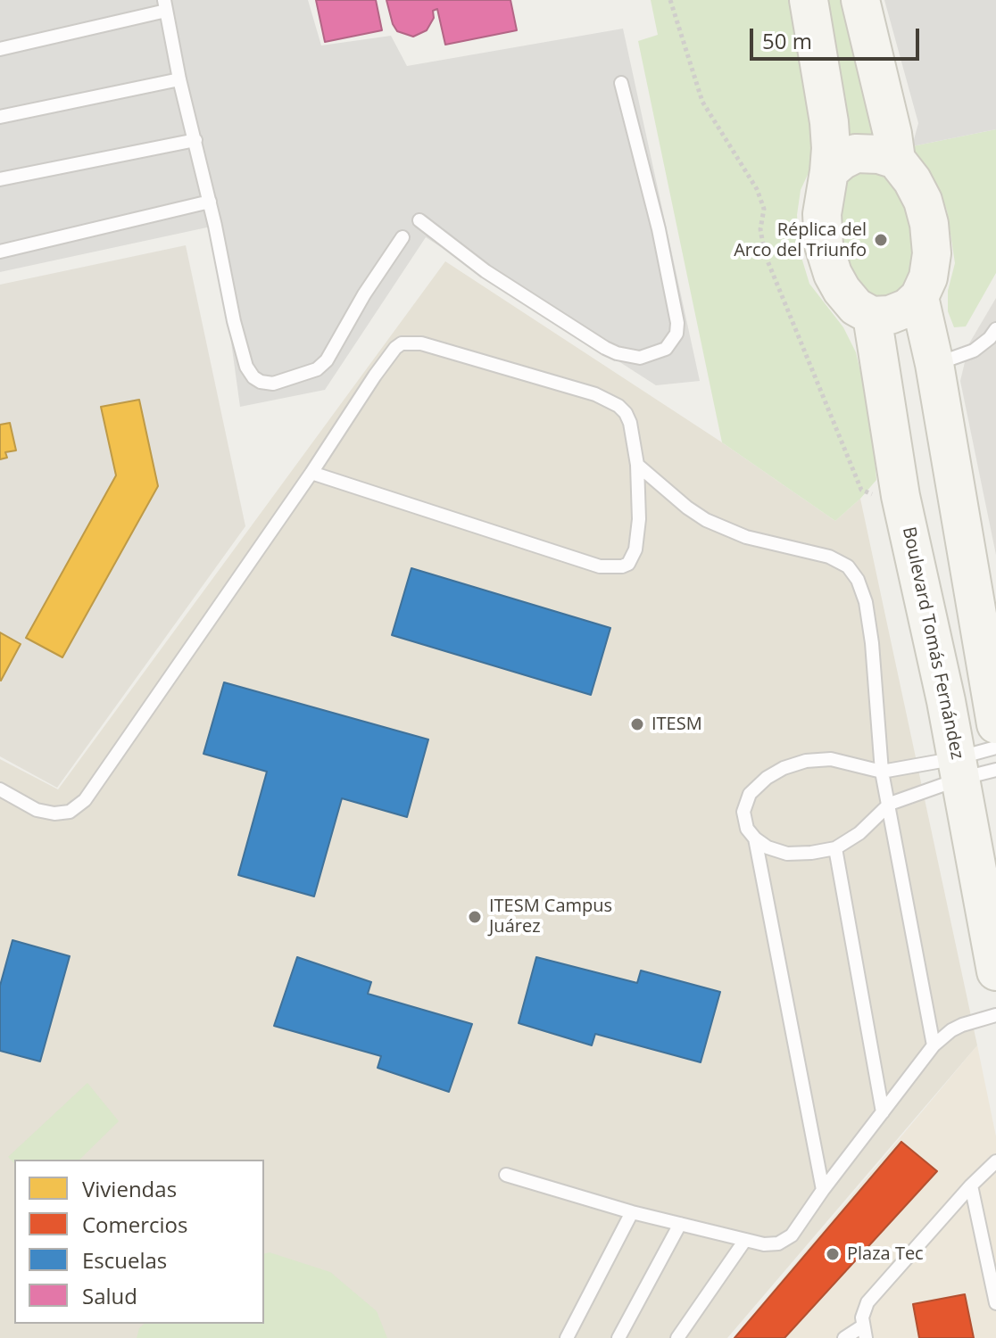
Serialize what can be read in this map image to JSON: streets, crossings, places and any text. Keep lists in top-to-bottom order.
{
  "streets": {
    "main road": ["Boulevard Tomás Fernández"]
  },
  "places": [
    "Réplica del Arco del Triunfo",
    "ITESM",
    "ITESM Campus Juárez",
    "Plaza Tec"
  ],
  "legend": [
    "Viviendas",
    "Comercios",
    "Escuelas",
    "Salud"
  ],
  "scale_bar": "50 m"
}
